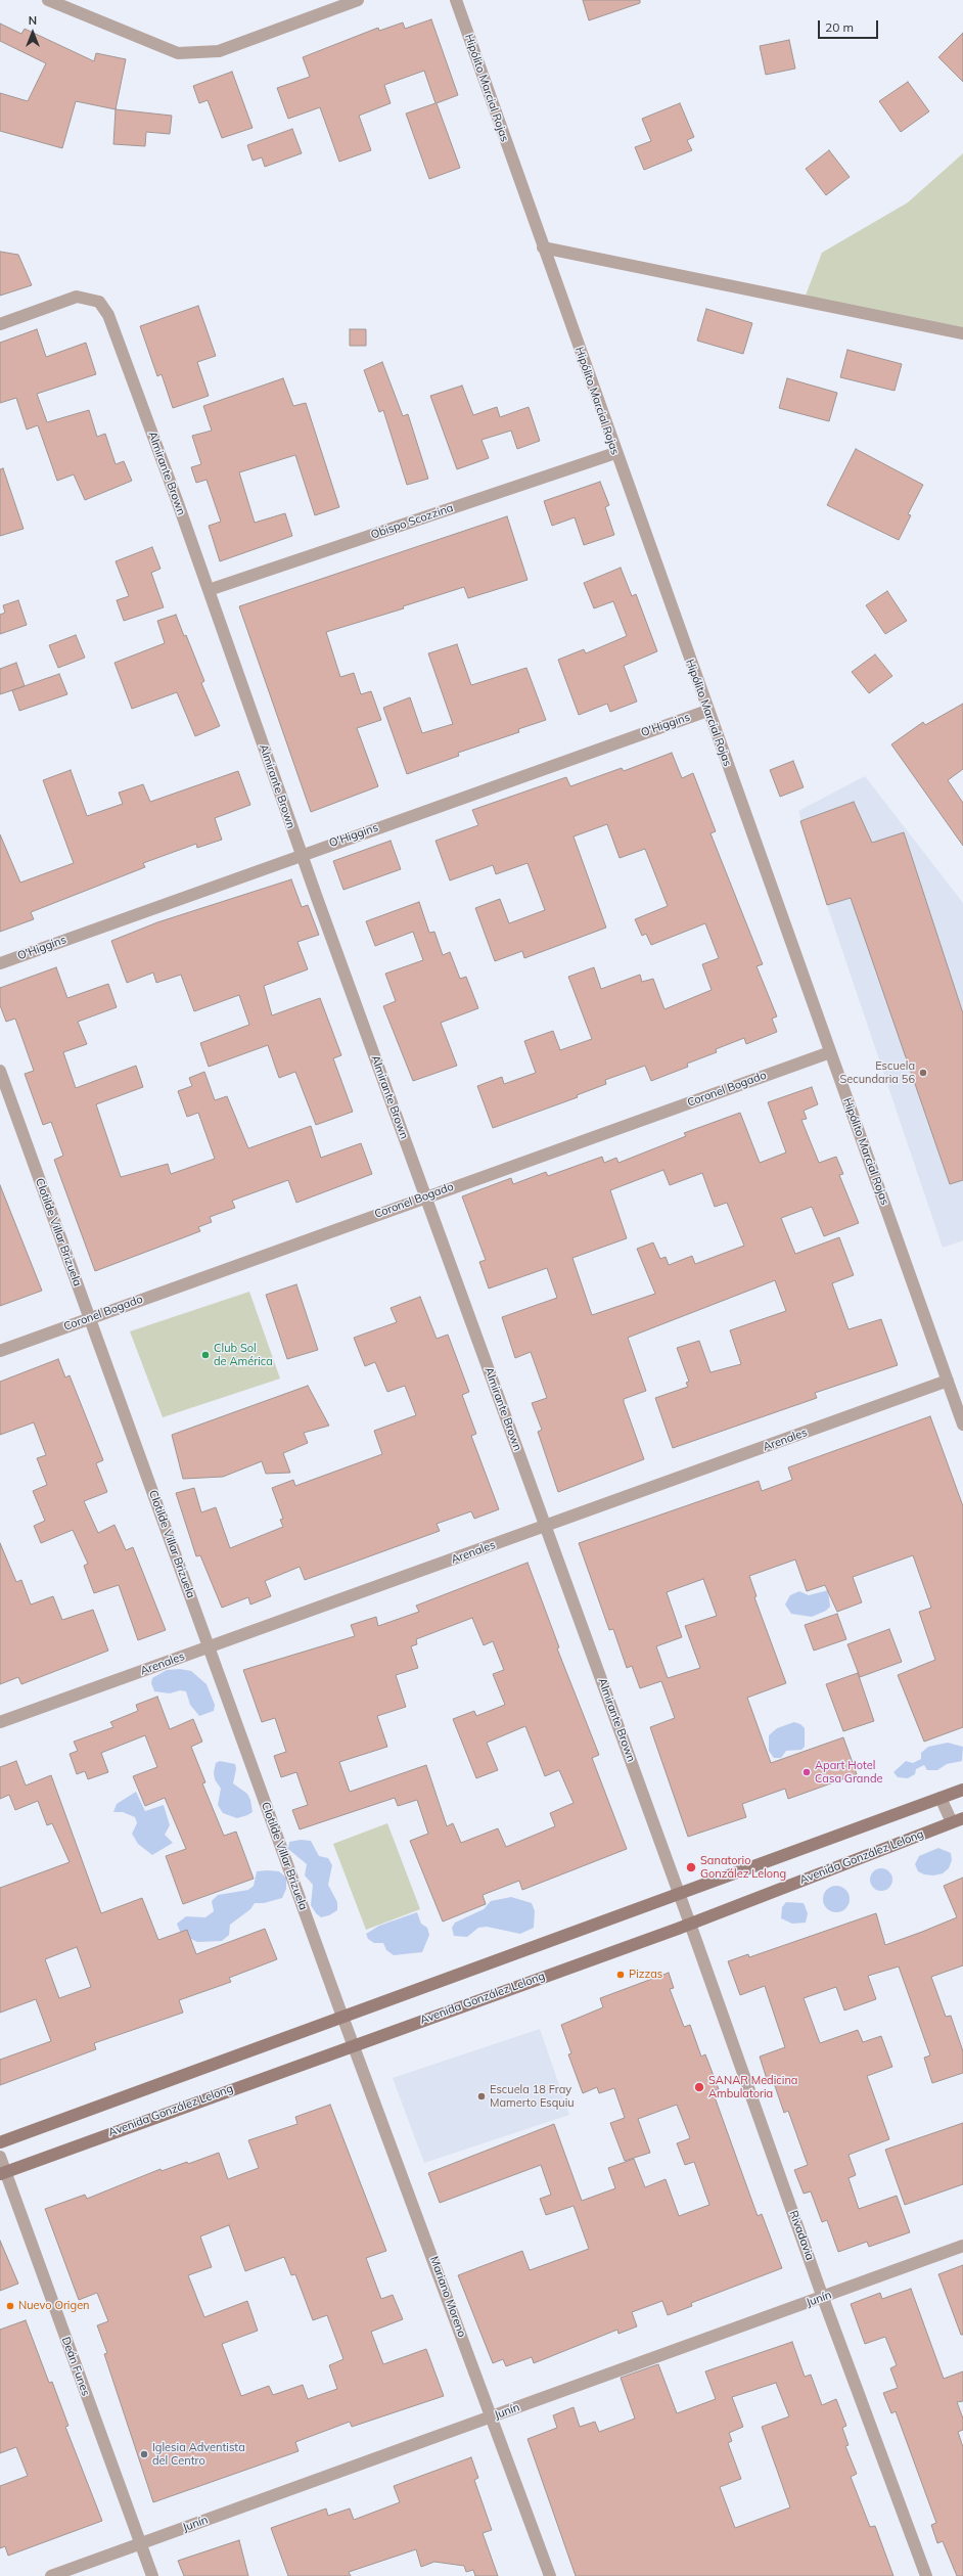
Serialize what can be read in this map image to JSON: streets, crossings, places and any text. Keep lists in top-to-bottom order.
{
  "streets": {
    "main road": ["Avenida González Lelong"],
    "street": [
      "Hipólito Marcial Rojas",
      "Almirante Brown",
      "Obispo Scozzina",
      "O'Higgins",
      "Coronel Bogado",
      "Clotilde Villar Brizuela",
      "Arenales",
      "Rivadavia",
      "Mariano Moreno",
      "Junín",
      "Deán Funes"
    ]
  },
  "crossings": [
    ["Hipólito Marcial Rojas", "Obispo Scozzina"],
    ["Hipólito Marcial Rojas", "O'Higgins"],
    ["Hipólito Marcial Rojas", "Coronel Bogado"],
    ["Hipólito Marcial Rojas", "Arenales"],
    ["Almirante Brown", "Obispo Scozzina"],
    ["Almirante Brown", "O'Higgins"],
    ["Almirante Brown", "Coronel Bogado"],
    ["Almirante Brown", "Arenales"],
    ["Almirante Brown", "Rivadavia"],
    ["Coronel Bogado", "Clotilde Villar Brizuela"],
    ["Clotilde Villar Brizuela", "Arenales"],
    ["Clotilde Villar Brizuela", "Mariano Moreno"],
    ["Avenida González Lelong", "Rivadavia"],
    ["Avenida González Lelong", "Mariano Moreno"],
    ["Avenida González Lelong", "Deán Funes"],
    ["Rivadavia", "Junín"],
    ["Mariano Moreno", "Junín"],
    ["Junín", "Deán Funes"]
  ],
  "places": [
    "Escuela Secundaria 56",
    "Club Sol de América",
    "Apart Hotel Casa Grande",
    "Sanatorio González Lelong",
    "Pizzas",
    "SANAR Medicina Ambulatoria",
    "Escuela 18 Fray Mamerto Esquiu",
    "Nuevo Origen",
    "Iglesia Adventista del Centro"
  ],
  "scale_bar": "20 m",
  "north": "top"
}
